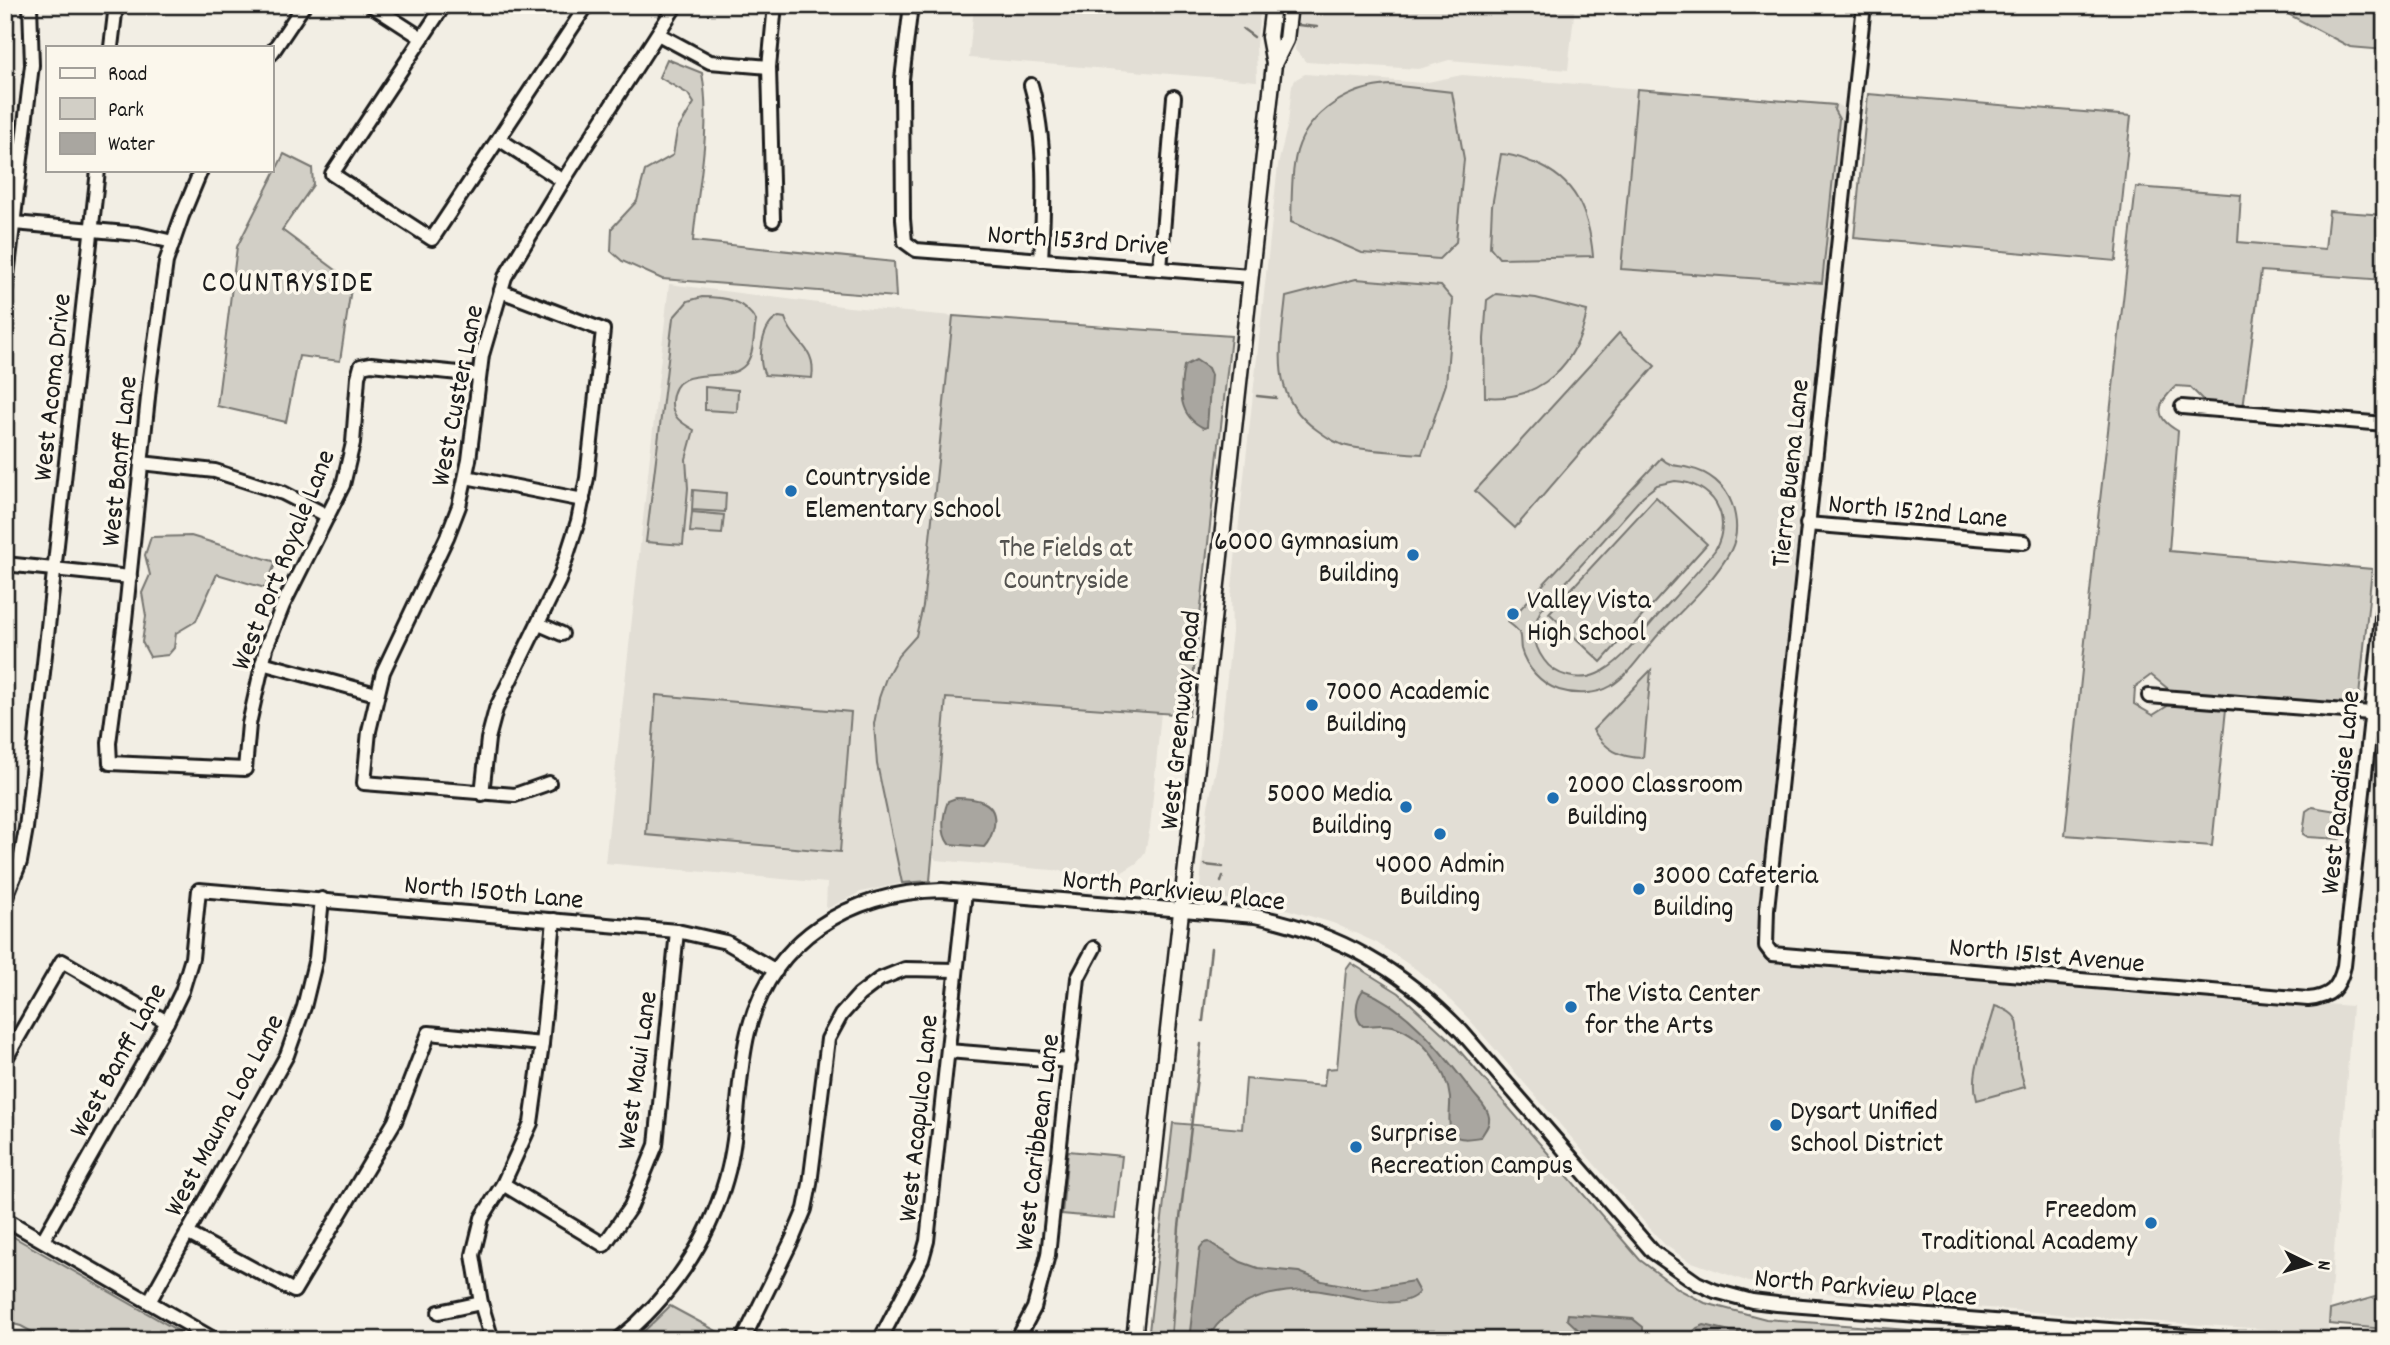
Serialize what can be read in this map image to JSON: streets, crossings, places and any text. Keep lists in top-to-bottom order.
{
  "streets": {
    "main road": ["West Greenway Road"],
    "street": [
      "North 153rd Drive",
      "West Acoma Drive",
      "West Custer Lane",
      "West Banff Lane",
      "Tierra Buena Lane",
      "North 152nd Lane",
      "West Port Royale Lane",
      "West Paradise Lane",
      "North Parkview Place",
      "North 150th Lane",
      "North 151st Avenue",
      "West Maui Lane",
      "West Mauna Loa Lane",
      "West Acapulco Lane",
      "West Caribbean Lane"
    ]
  },
  "crossings": [
    ["North 153rd Drive", "West Greenway Road"],
    ["West Custer Lane", "West Port Royale Lane"],
    ["West Banff Lane", "West Port Royale Lane"],
    ["West Banff Lane", "North 150th Lane"],
    ["Tierra Buena Lane", "North 152nd Lane"],
    ["Tierra Buena Lane", "North 151st Avenue"],
    ["West Greenway Road", "North Parkview Place"],
    ["West Paradise Lane", "North 151st Avenue"],
    ["North Parkview Place", "North 150th Lane"],
    ["North Parkview Place", "West Acapulco Lane"],
    ["North 150th Lane", "West Maui Lane"],
    ["North 150th Lane", "West Mauna Loa Lane"]
  ],
  "districts": ["COUNTRYSIDE"],
  "parks": ["The Fields at Countryside"],
  "places": [
    "Countryside Elementary School",
    "6000 Gymnasium Building",
    "Valley Vista High School",
    "7000 Academic Building",
    "2000 Classroom Building",
    "5000 Media Building",
    "4000 Admin Building",
    "3000 Cafeteria Building",
    "The Vista Center for the Arts",
    "Dysart Unified School District",
    "Surprise Recreation Campus",
    "Freedom Traditional Academy"
  ],
  "legend": ["Road", "Park", "Water"],
  "north": "right"
}
